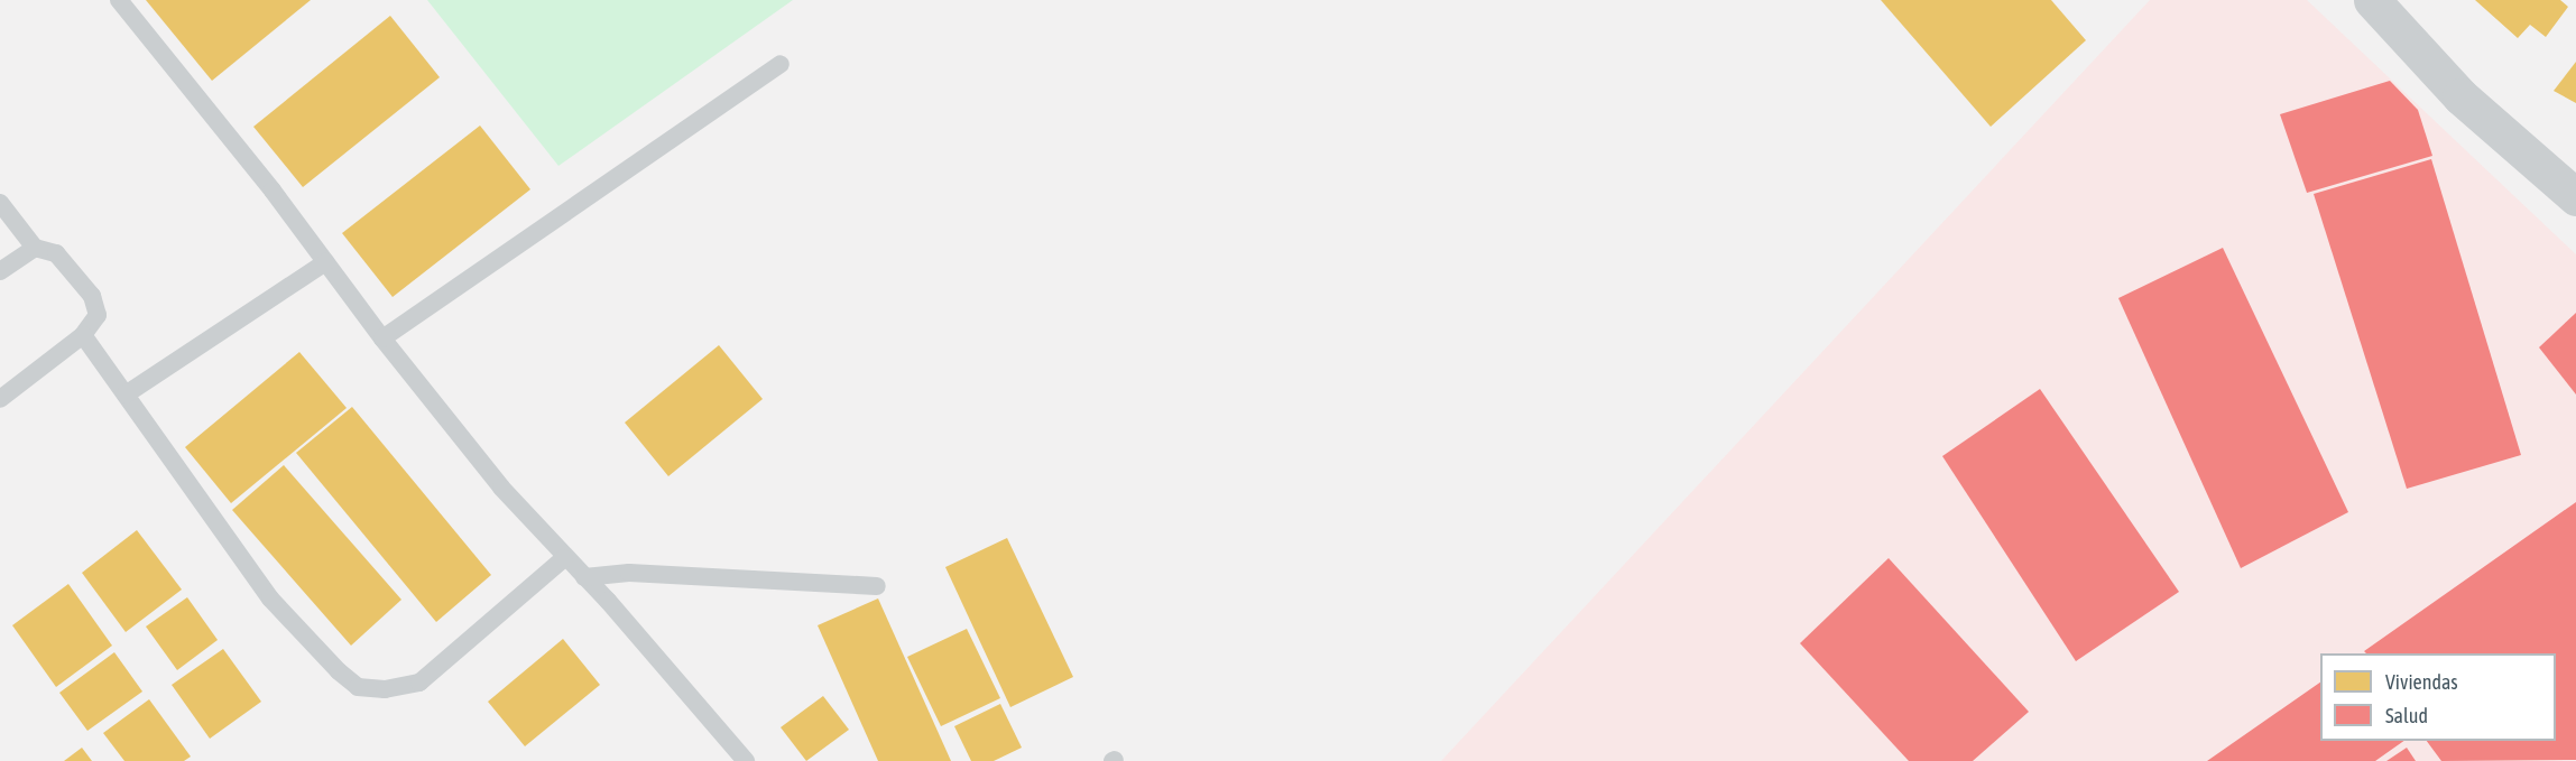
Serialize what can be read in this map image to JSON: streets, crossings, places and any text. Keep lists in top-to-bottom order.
{
  "legend": ["Viviendas", "Salud"]
}
